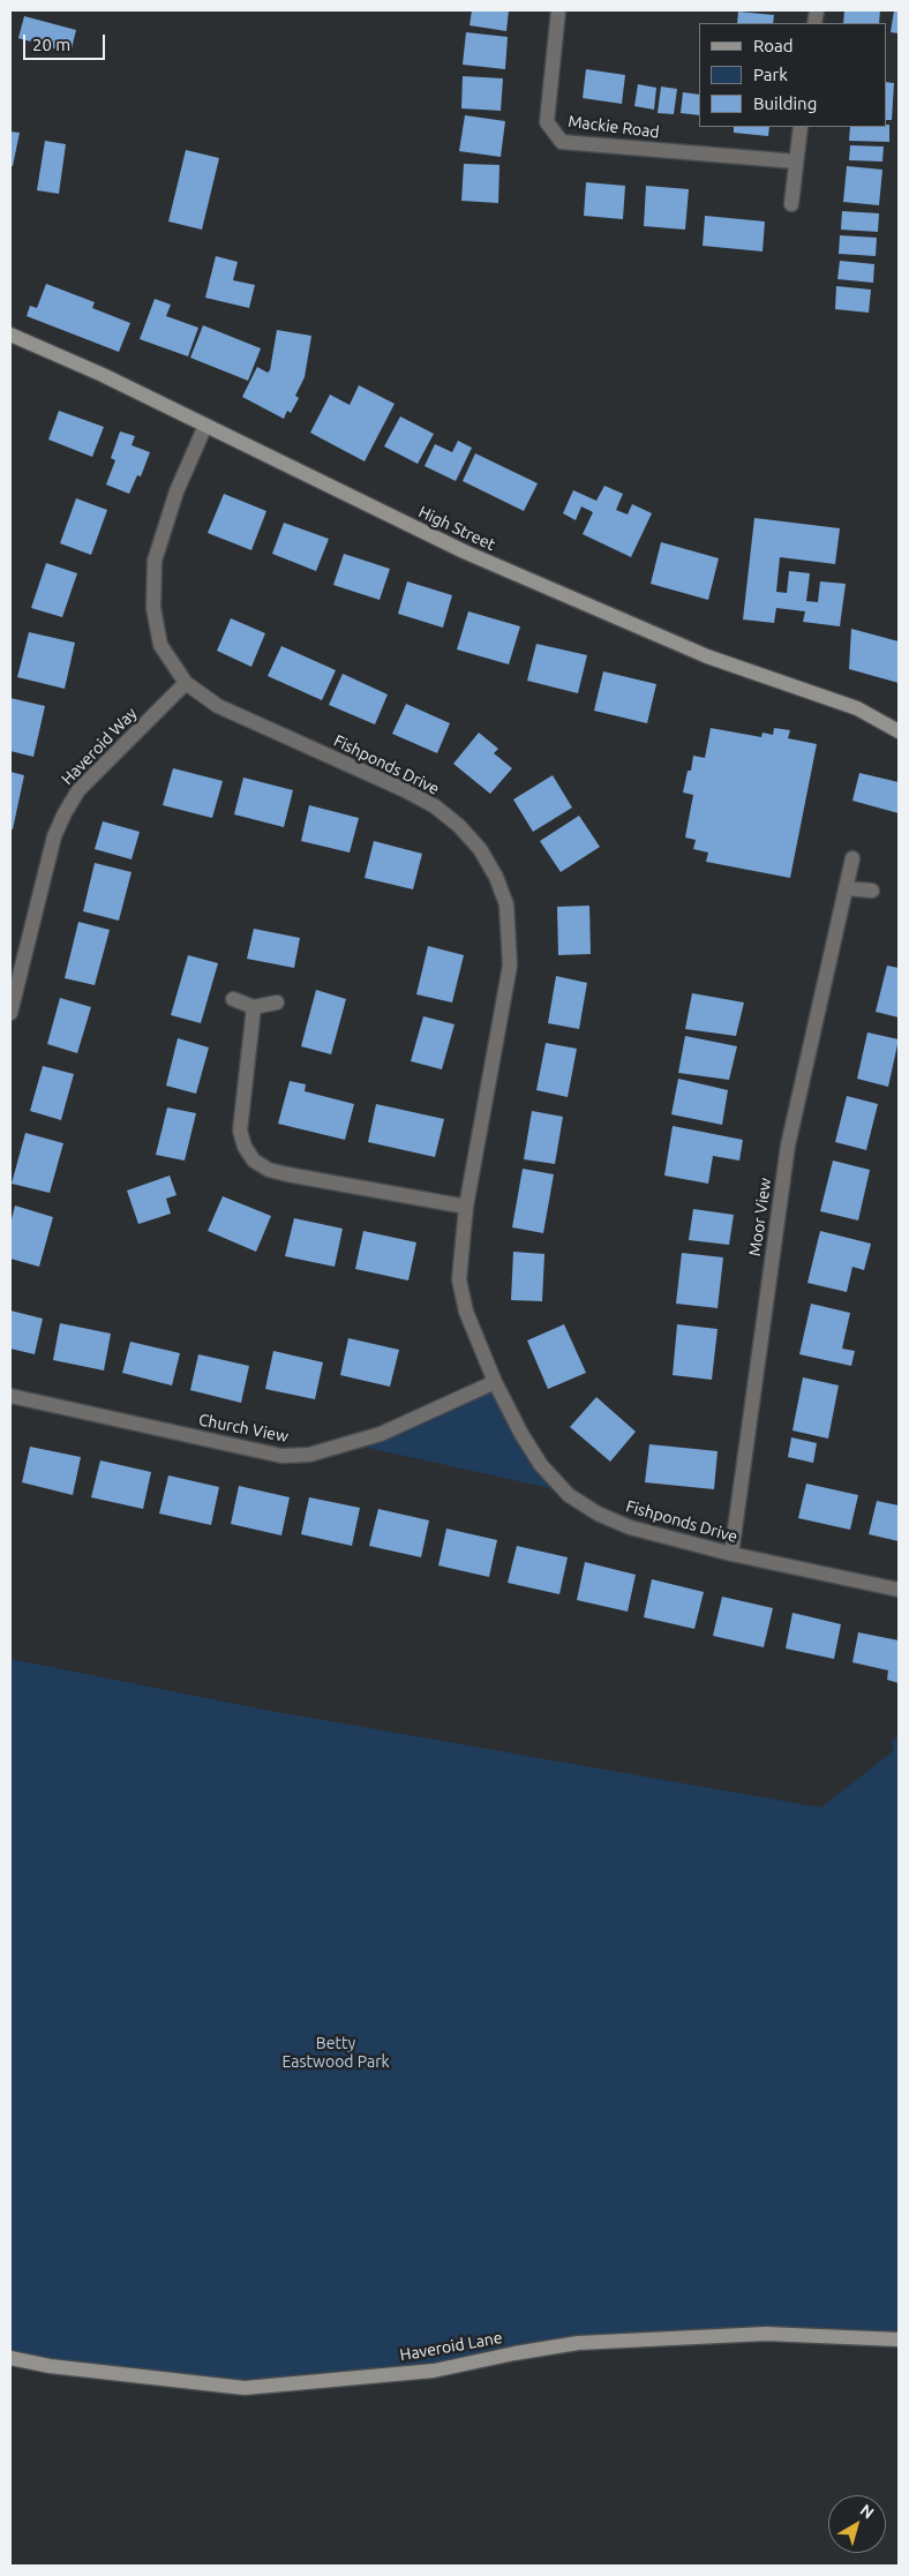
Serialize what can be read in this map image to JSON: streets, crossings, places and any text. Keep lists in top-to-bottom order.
{
  "streets": {
    "street": [
      "Mackie Road",
      "High Street",
      "Haveroid Way",
      "Fishponds Drive",
      "Moor View",
      "Church View",
      "Haveroid Lane"
    ]
  },
  "crossings": [
    ["High Street", "Fishponds Drive"],
    ["Haveroid Way", "Fishponds Drive"],
    ["Fishponds Drive", "Moor View"],
    ["Fishponds Drive", "Church View"]
  ],
  "parks": ["Betty Eastwood Park"],
  "legend": ["Road", "Park", "Building"],
  "scale_bar": "20 m",
  "north": "top right"
}
